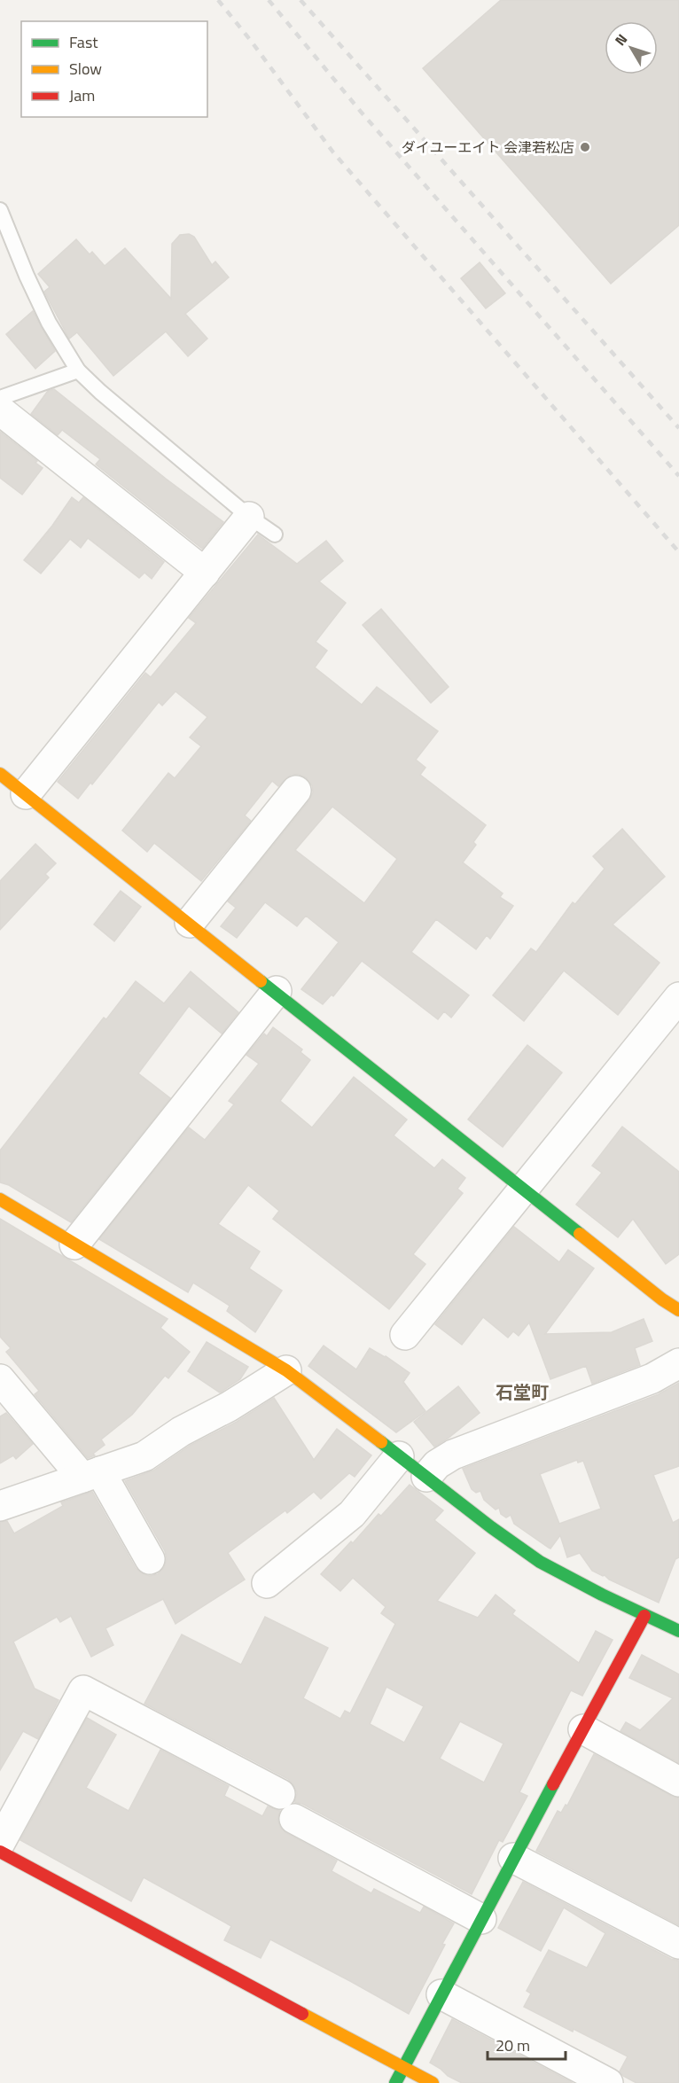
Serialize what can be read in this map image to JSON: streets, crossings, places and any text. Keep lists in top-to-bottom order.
{
  "districts": ["石堂町"],
  "places": ["ダイユーエイト 会津若松店"],
  "legend": ["Fast", "Slow", "Jam"],
  "scale_bar": "20 m",
  "north": "top left"
}
